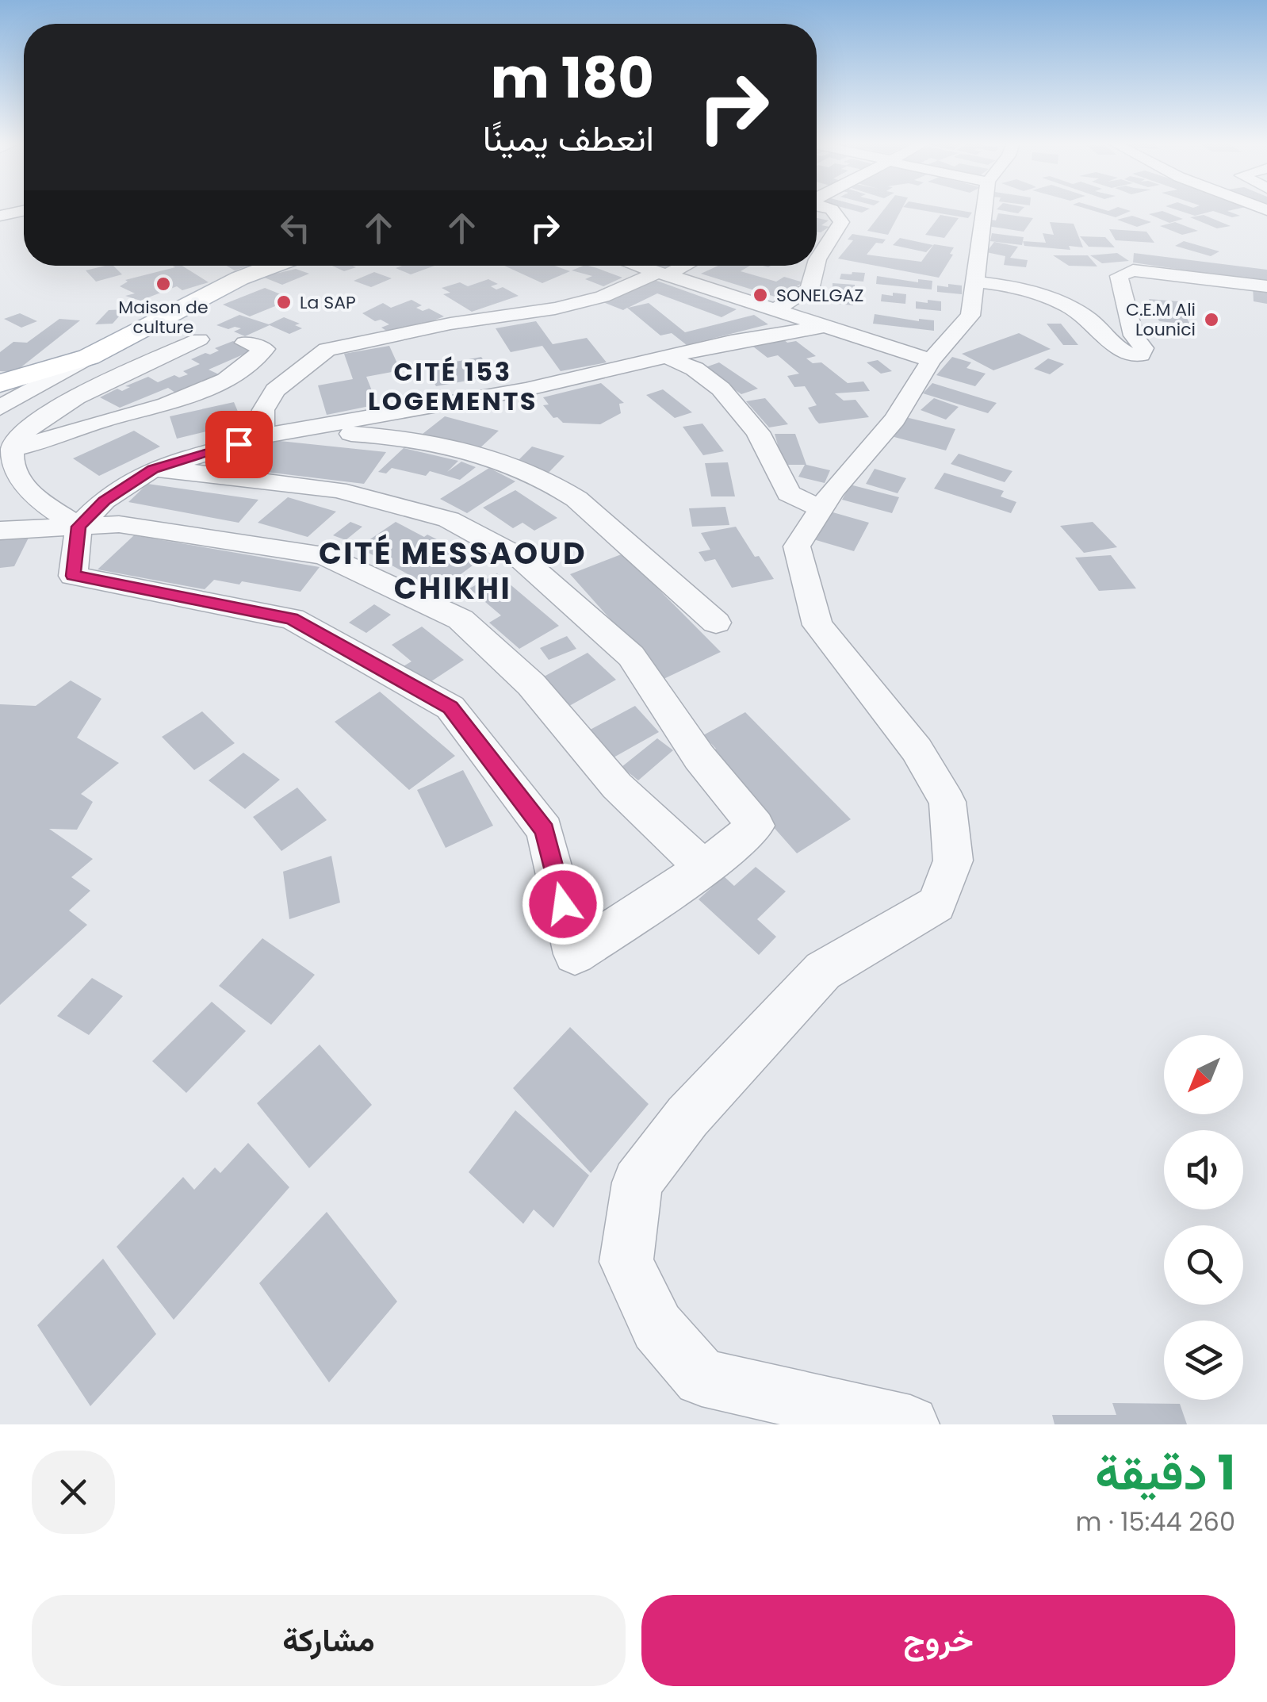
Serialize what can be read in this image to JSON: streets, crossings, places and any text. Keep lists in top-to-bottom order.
{
  "districts": ["CITÉ 153 LOGEMENTS", "CITÉ MESSAOUD CHIKHI"],
  "places": [
    "Maison de culture",
    "SONELGAZ",
    "La SAP",
    "C.E.M Ali Lounici"
  ],
  "north": "bottom left",
  "page": {
    "turn": ["180 m", "انعطف يمينًا"],
    "heading": ["1 دقيقة", "260 m · 15:44"],
    "buttons": ["خروج", "مشاركة"]
  }
}
